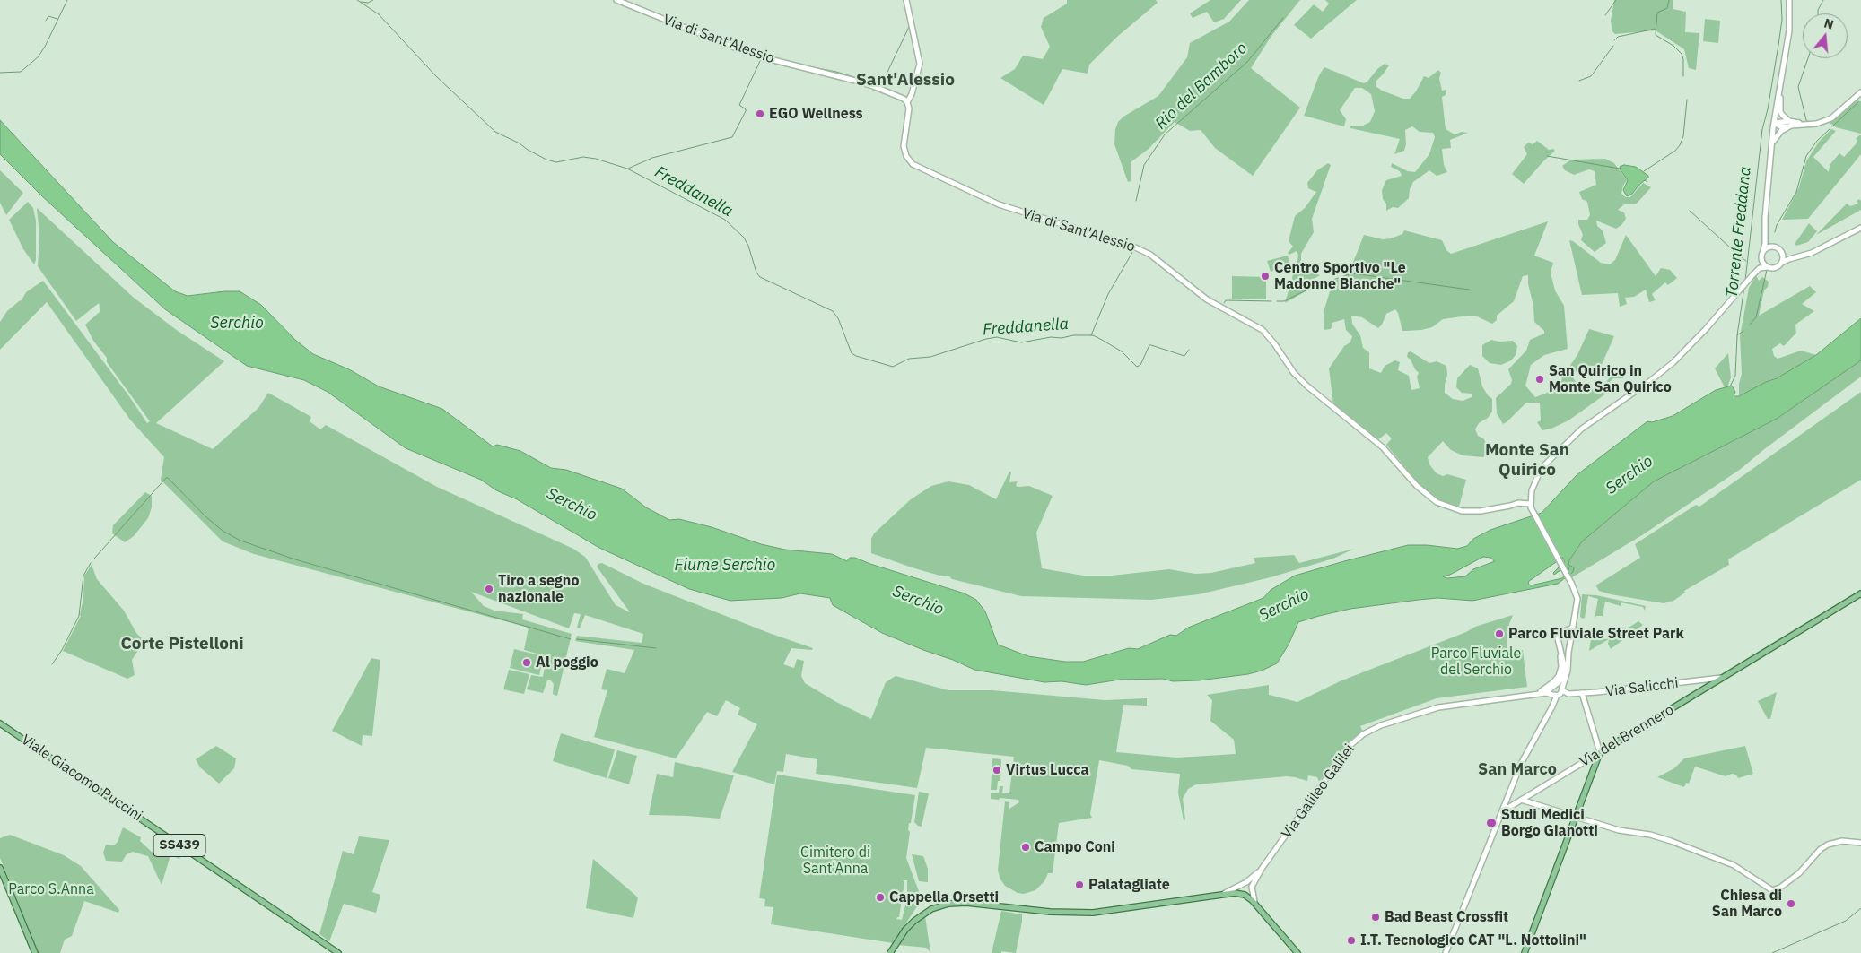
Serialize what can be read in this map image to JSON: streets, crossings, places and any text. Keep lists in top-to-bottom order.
{
  "streets": {
    "main road": ["Via del Brennero", "Viale Giacomo Puccini", "SS439"],
    "street": ["Via di Sant'Alessio", "Via Salicchi", "Via Galileo Galilei"]
  },
  "crossings": [
    ["Via Salicchi", "Via del Brennero"]
  ],
  "districts": [
    "Sant'Alessio",
    "Monte San Quirico",
    "Corte Pistelloni",
    "San Marco"
  ],
  "water": [
    "Rio del Bamboro",
    "Freddanella",
    "Torrente Freddana",
    "Serchio",
    "Fiume Serchio"
  ],
  "parks": ["Parco Fluviale del Serchio", "Cimitero di Sant'Anna", "Parco S.Anna"],
  "places": [
    "EGO Wellness",
    "Centro Sportivo \"Le Madonne Bianche\"",
    "San Quirico in Monte San Quirico",
    "Tiro a segno nazionale",
    "Parco Fluviale Street Park",
    "Al poggio",
    "Virtus Lucca",
    "Studi Medici Borgo Gianotti",
    "Campo Coni",
    "Palatagliate",
    "Cappella Orsetti",
    "Chiesa di San Marco",
    "Bad Beast Crossfit",
    "I.T. Tecnologico CAT \"L. Nottolini\""
  ],
  "north": "top"
}
